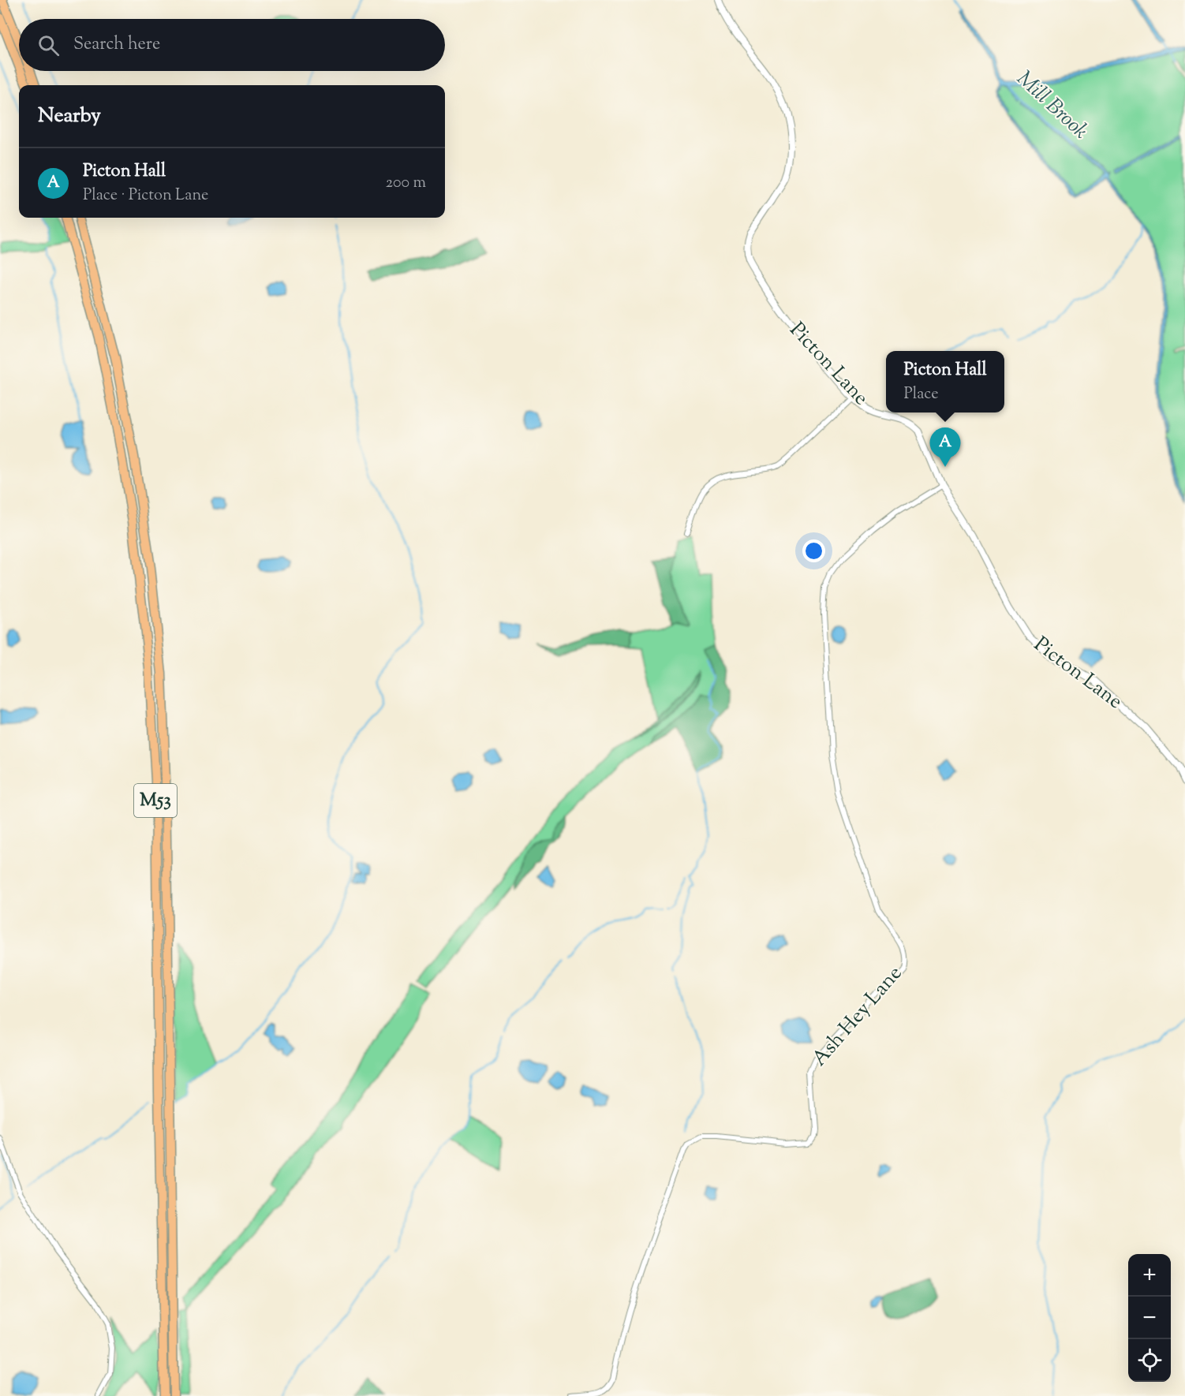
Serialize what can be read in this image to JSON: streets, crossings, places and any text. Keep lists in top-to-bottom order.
{
  "streets": {
    "highway": ["M53"],
    "street": ["Picton Lane", "Ash Hey Lane"]
  },
  "crossings": [
    ["Picton Lane", "Ash Hey Lane"]
  ],
  "water": ["Mill Brook"],
  "page": {
    "search": "Search here",
    "heading": "Nearby",
    "list": [
      {
        "mark": "A",
        "name": "Picton Hall",
        "note": "Place · Picton Lane",
        "value": "200 m"
      }
    ],
    "popup": ["Picton Hall", "Place"],
    "pins": "A",
    "map_buttons": ["+", "−"]
  }
}
